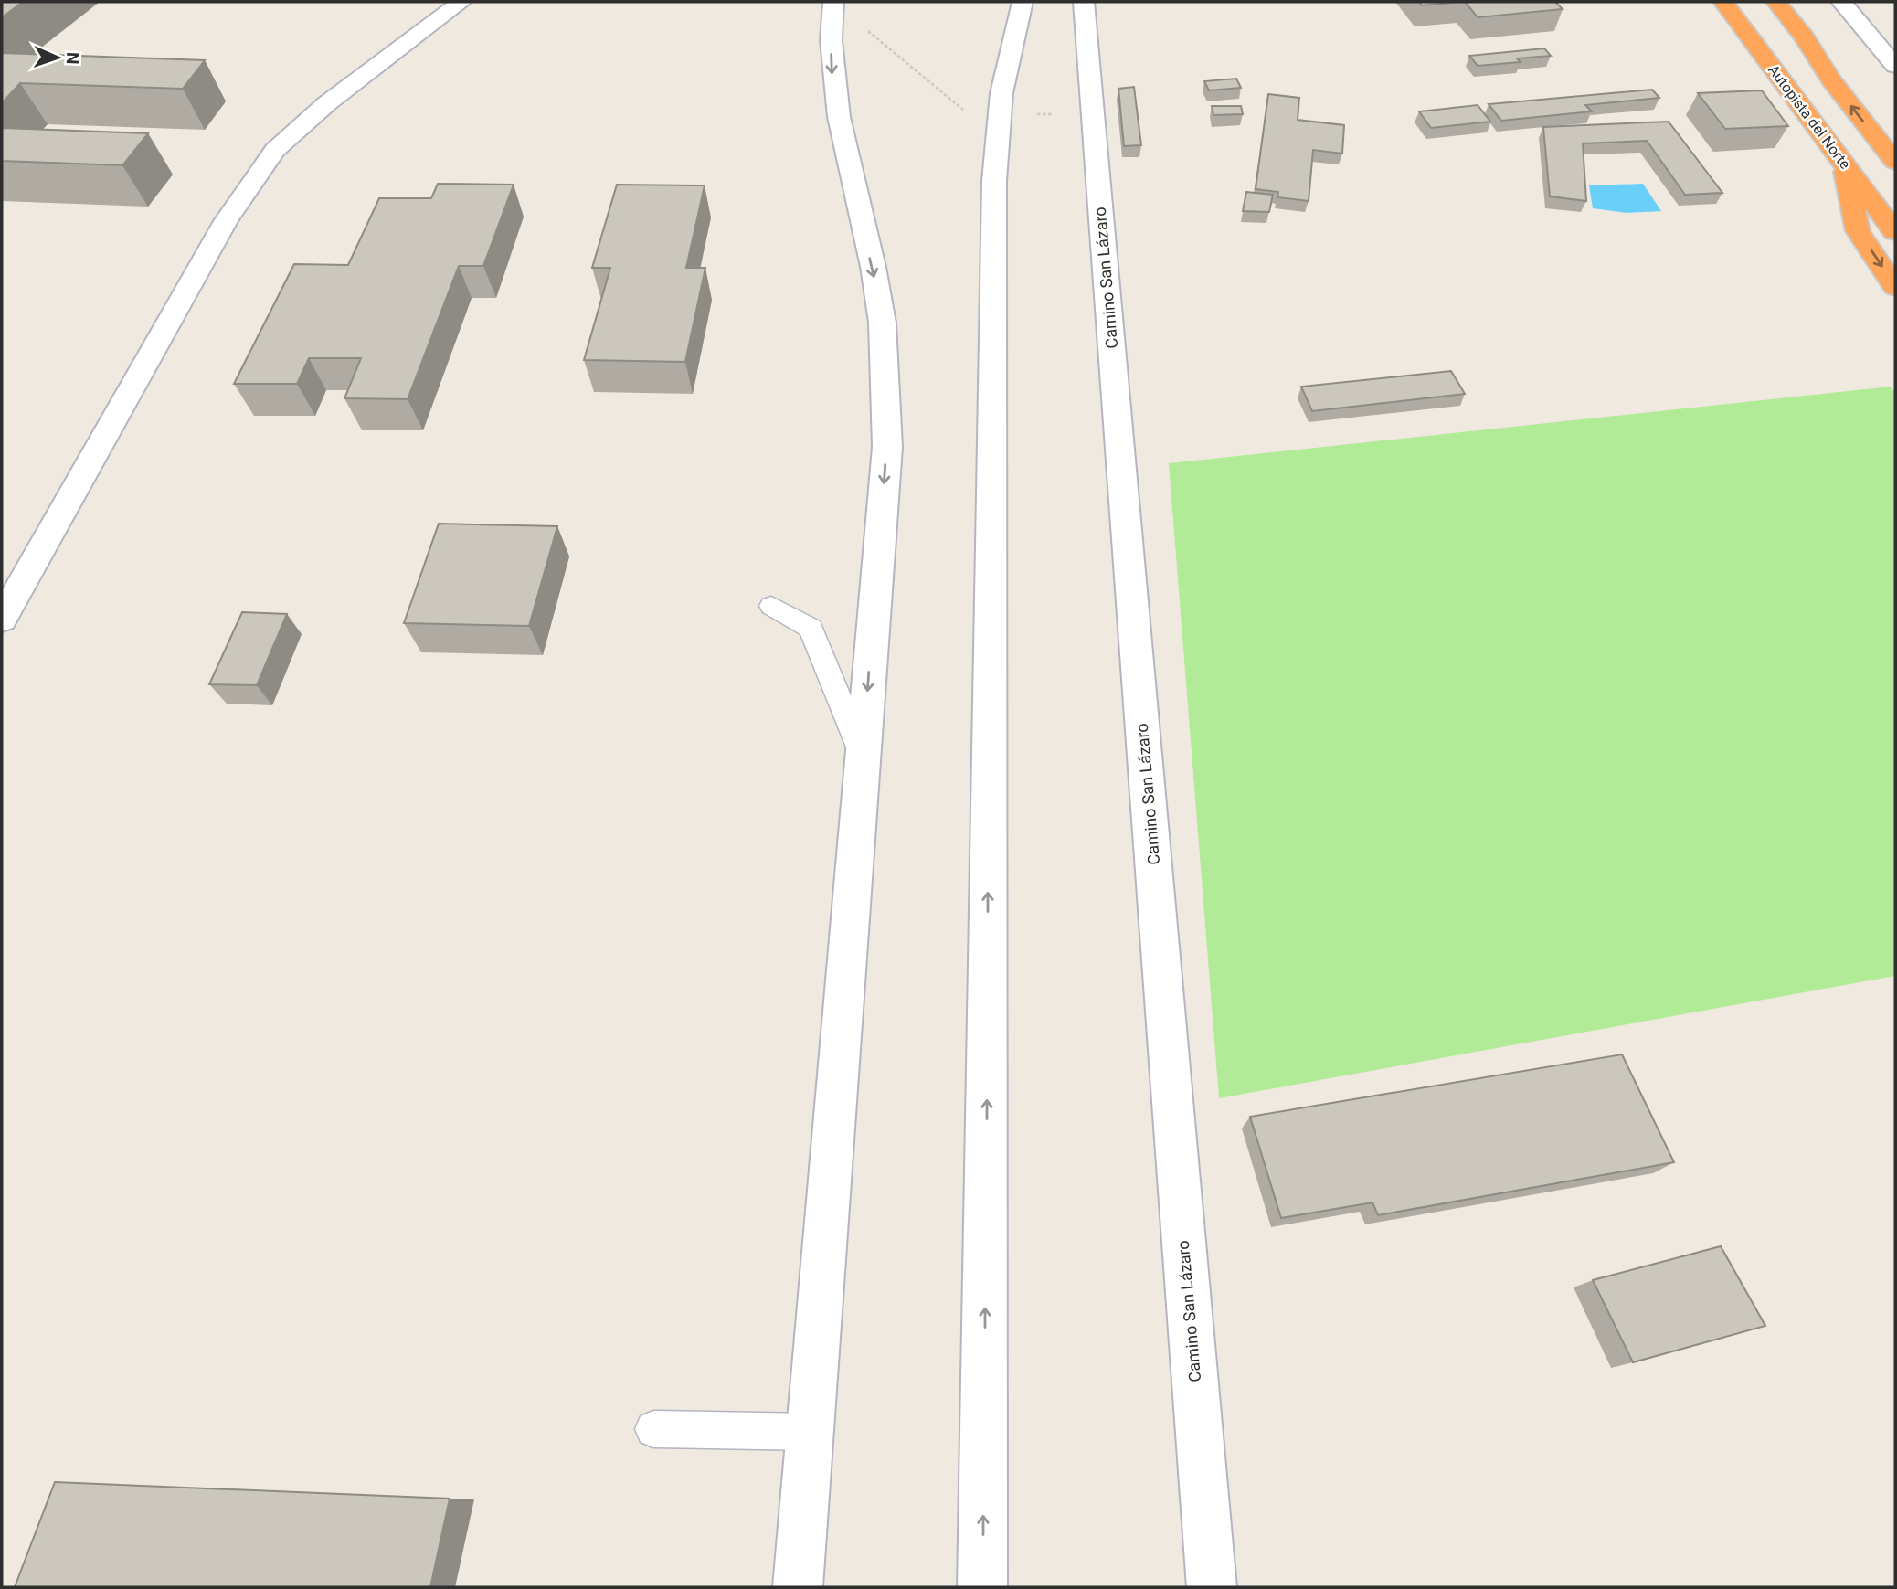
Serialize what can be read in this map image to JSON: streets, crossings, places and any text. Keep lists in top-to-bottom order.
{
  "streets": {
    "highway": ["Autopista del Norte"],
    "main road": ["Camino San Lázaro"]
  },
  "north": "right"
}
